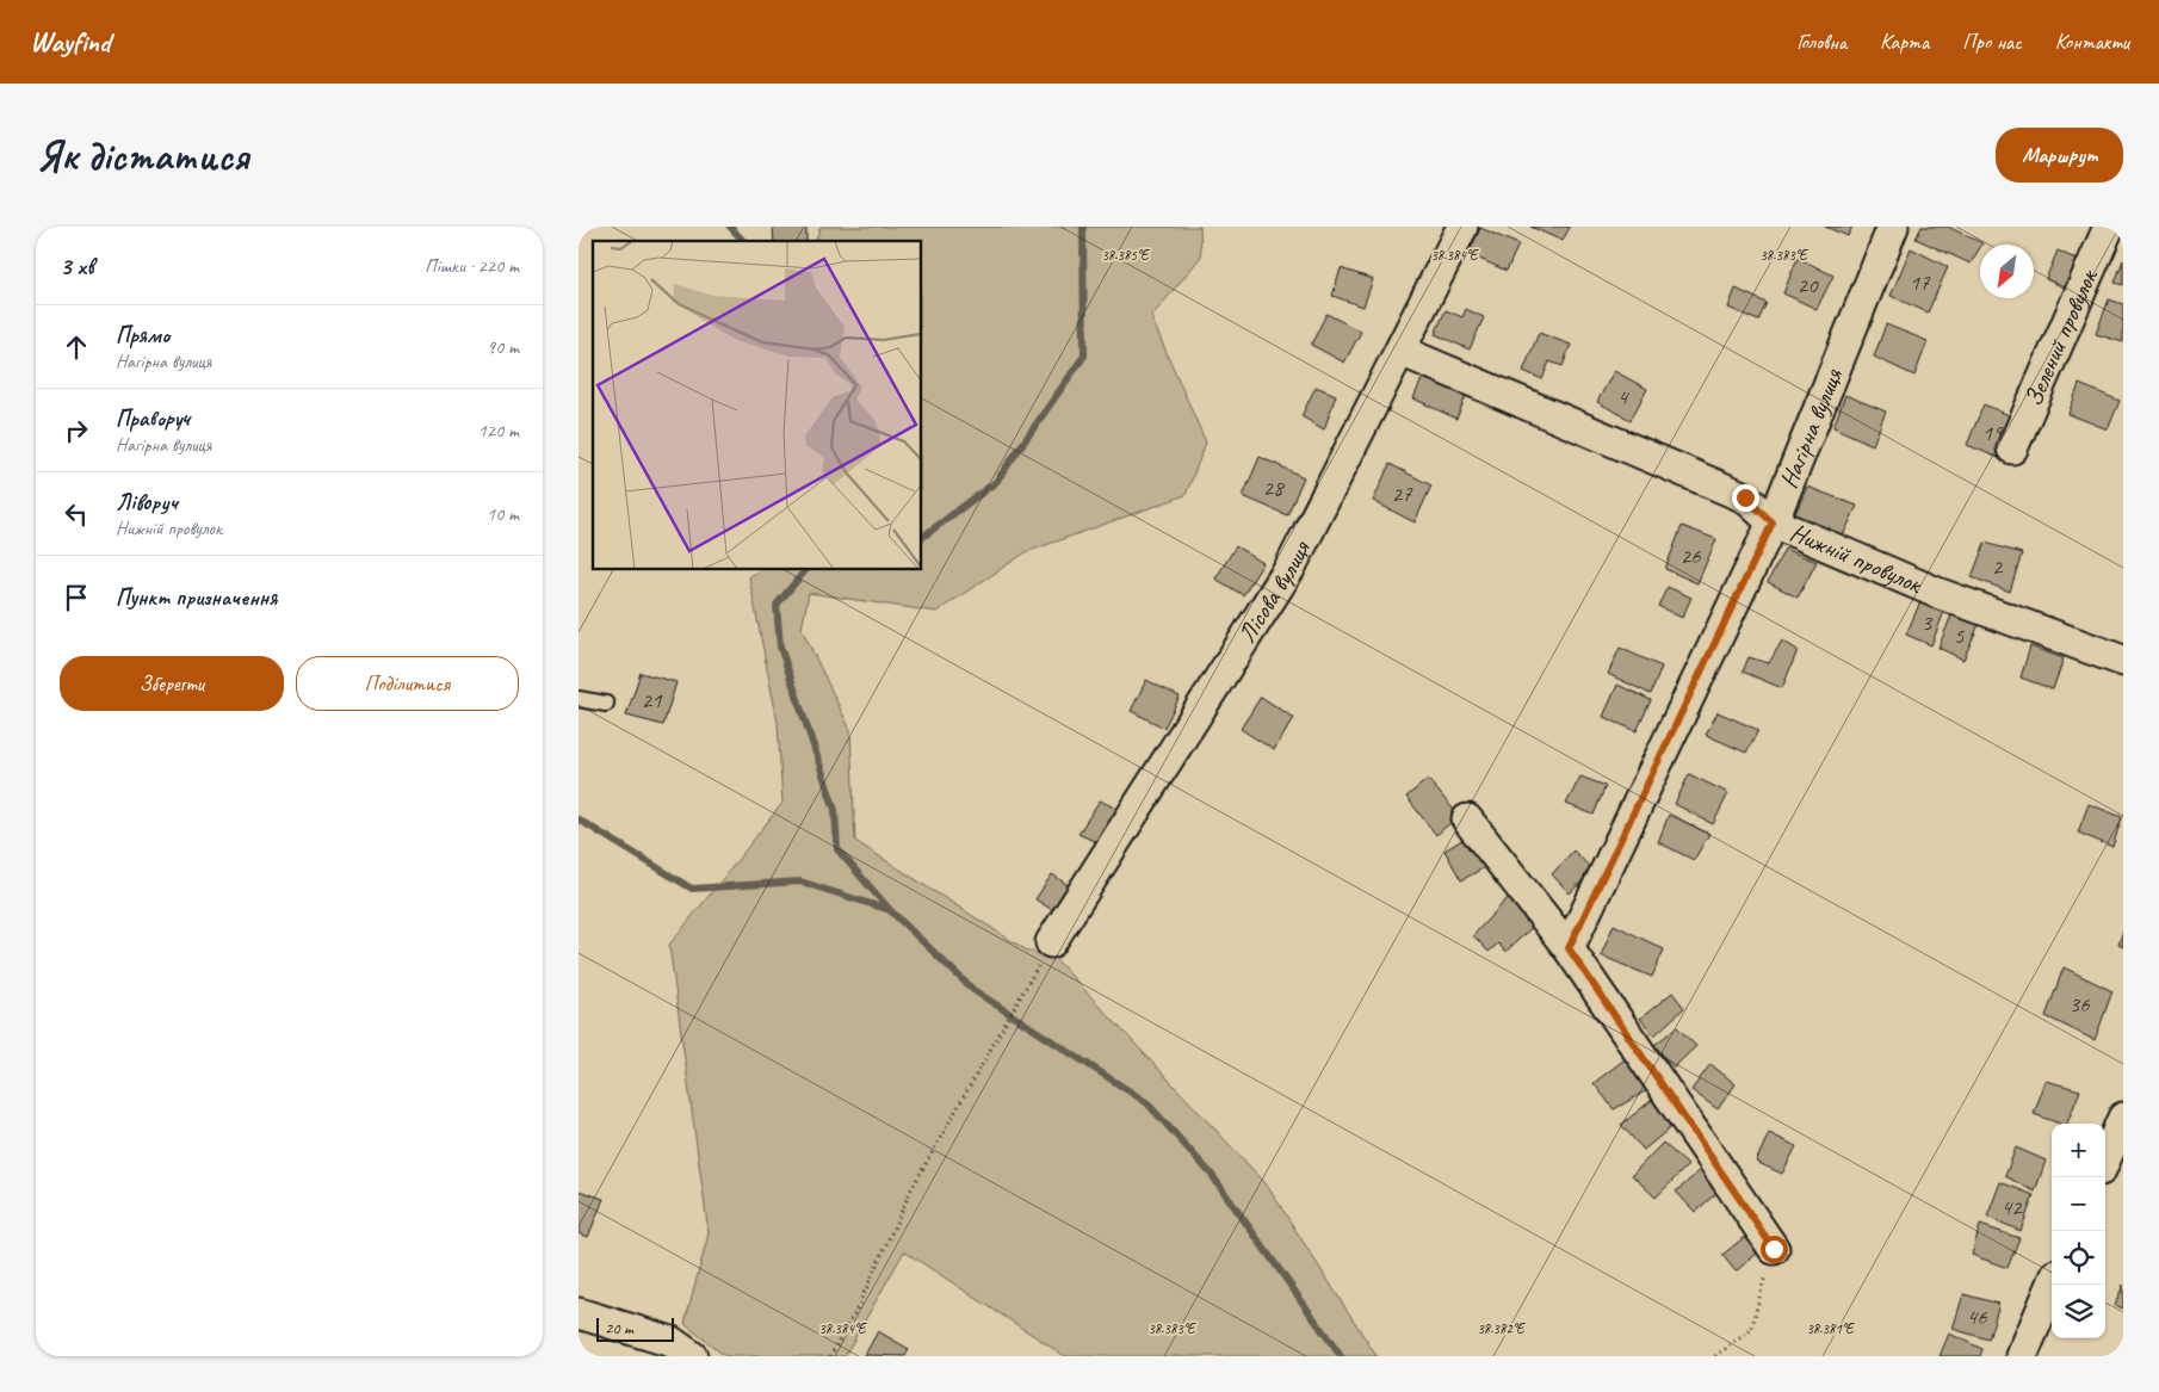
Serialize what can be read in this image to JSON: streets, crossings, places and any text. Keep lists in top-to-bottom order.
{
  "streets": {
    "street": [
      "Зелений провулок",
      "Нагірна вулиця",
      "Нижній провулок",
      "Лісова вулиця"
    ]
  },
  "crossings": [
    ["Нагірна вулиця", "Нижній провулок"],
    ["Нижній провулок", "Лісова вулиця"]
  ],
  "house_numbers": [
    "17",
    "20",
    "4",
    "19",
    "28",
    "27",
    "26",
    "2",
    "3",
    "5",
    "21",
    "36",
    "42",
    "46"
  ],
  "scale_bar": "20 m",
  "north": "bottom left",
  "page": {
    "header": "Wayfind",
    "nav": [
      "Головна",
      "Карта",
      "Про нас",
      "Контакти"
    ],
    "buttons": [
      "Маршрут",
      ["Зберегти", "Поділитися"]
    ],
    "title": "Як дістатися",
    "heading": ["3 хв", "Пішки · 220 m"],
    "list": [
      ["Прямо", "Нагірна вулиця", "90 m"],
      ["Праворуч", "Нагірна вулиця", "120 m"],
      ["Ліворуч", "Нижній провулок", "10 m"],
      "Пункт призначення"
    ],
    "map_buttons": ["+", "−"],
    "scale": "20 m"
  },
  "coordinates": [
    "38.385°E",
    "38.384°E",
    "38.383°E",
    "38.382°E",
    "38.381°E"
  ]
}
